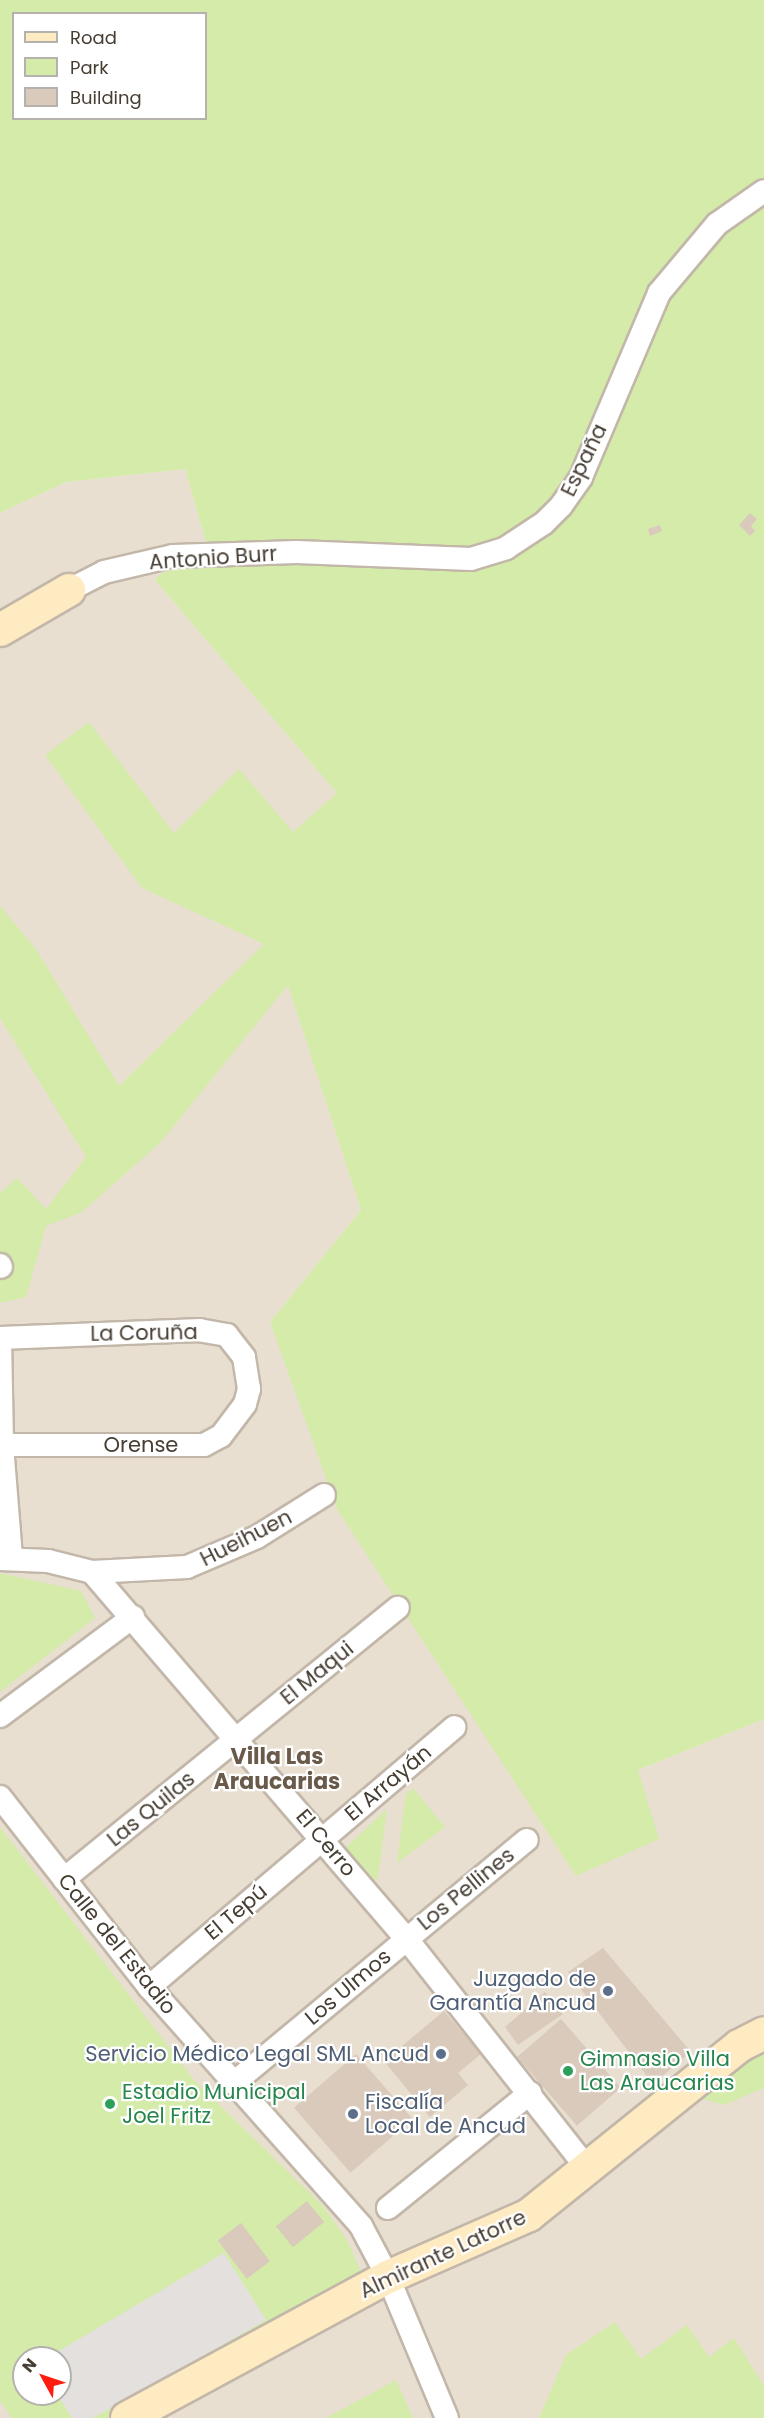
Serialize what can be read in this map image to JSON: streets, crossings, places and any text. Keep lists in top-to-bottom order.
{
  "streets": {
    "main road": ["Antonio Burr", "Almirante Latorre"],
    "street": [
      "España",
      "La Coruña",
      "Orense",
      "Hueihuen",
      "El Maqui",
      "El Arrayán",
      "Las Quilas",
      "El Cerro",
      "Los Pellines",
      "El Tepú",
      "Calle del Estadio",
      "Los Ulmos"
    ]
  },
  "crossings": [
    ["España", "Antonio Burr"],
    ["La Coruña", "Orense"],
    ["Hueihuen", "El Cerro"],
    ["El Maqui", "Las Quilas"],
    ["El Maqui", "El Cerro"],
    ["El Arrayán", "El Cerro"],
    ["El Arrayán", "El Tepú"],
    ["Las Quilas", "El Cerro"],
    ["Las Quilas", "Calle del Estadio"],
    ["El Cerro", "Los Pellines"],
    ["El Cerro", "El Tepú"],
    ["El Cerro", "Los Ulmos"],
    ["El Cerro", "Almirante Latorre"],
    ["Los Pellines", "Los Ulmos"],
    ["El Tepú", "Calle del Estadio"],
    ["Calle del Estadio", "Los Ulmos"],
    ["Calle del Estadio", "Almirante Latorre"]
  ],
  "districts": ["Villa Las Araucarias"],
  "places": [
    "Juzgado de Garantía Ancud",
    "Servicio Médico Legal SML Ancud",
    "Gimnasio Villa Las Araucarias",
    "Estadio Municipal Joel Fritz",
    "Fiscalía Local de Ancud"
  ],
  "legend": ["Road", "Park", "Building"],
  "north": "top left"
}
